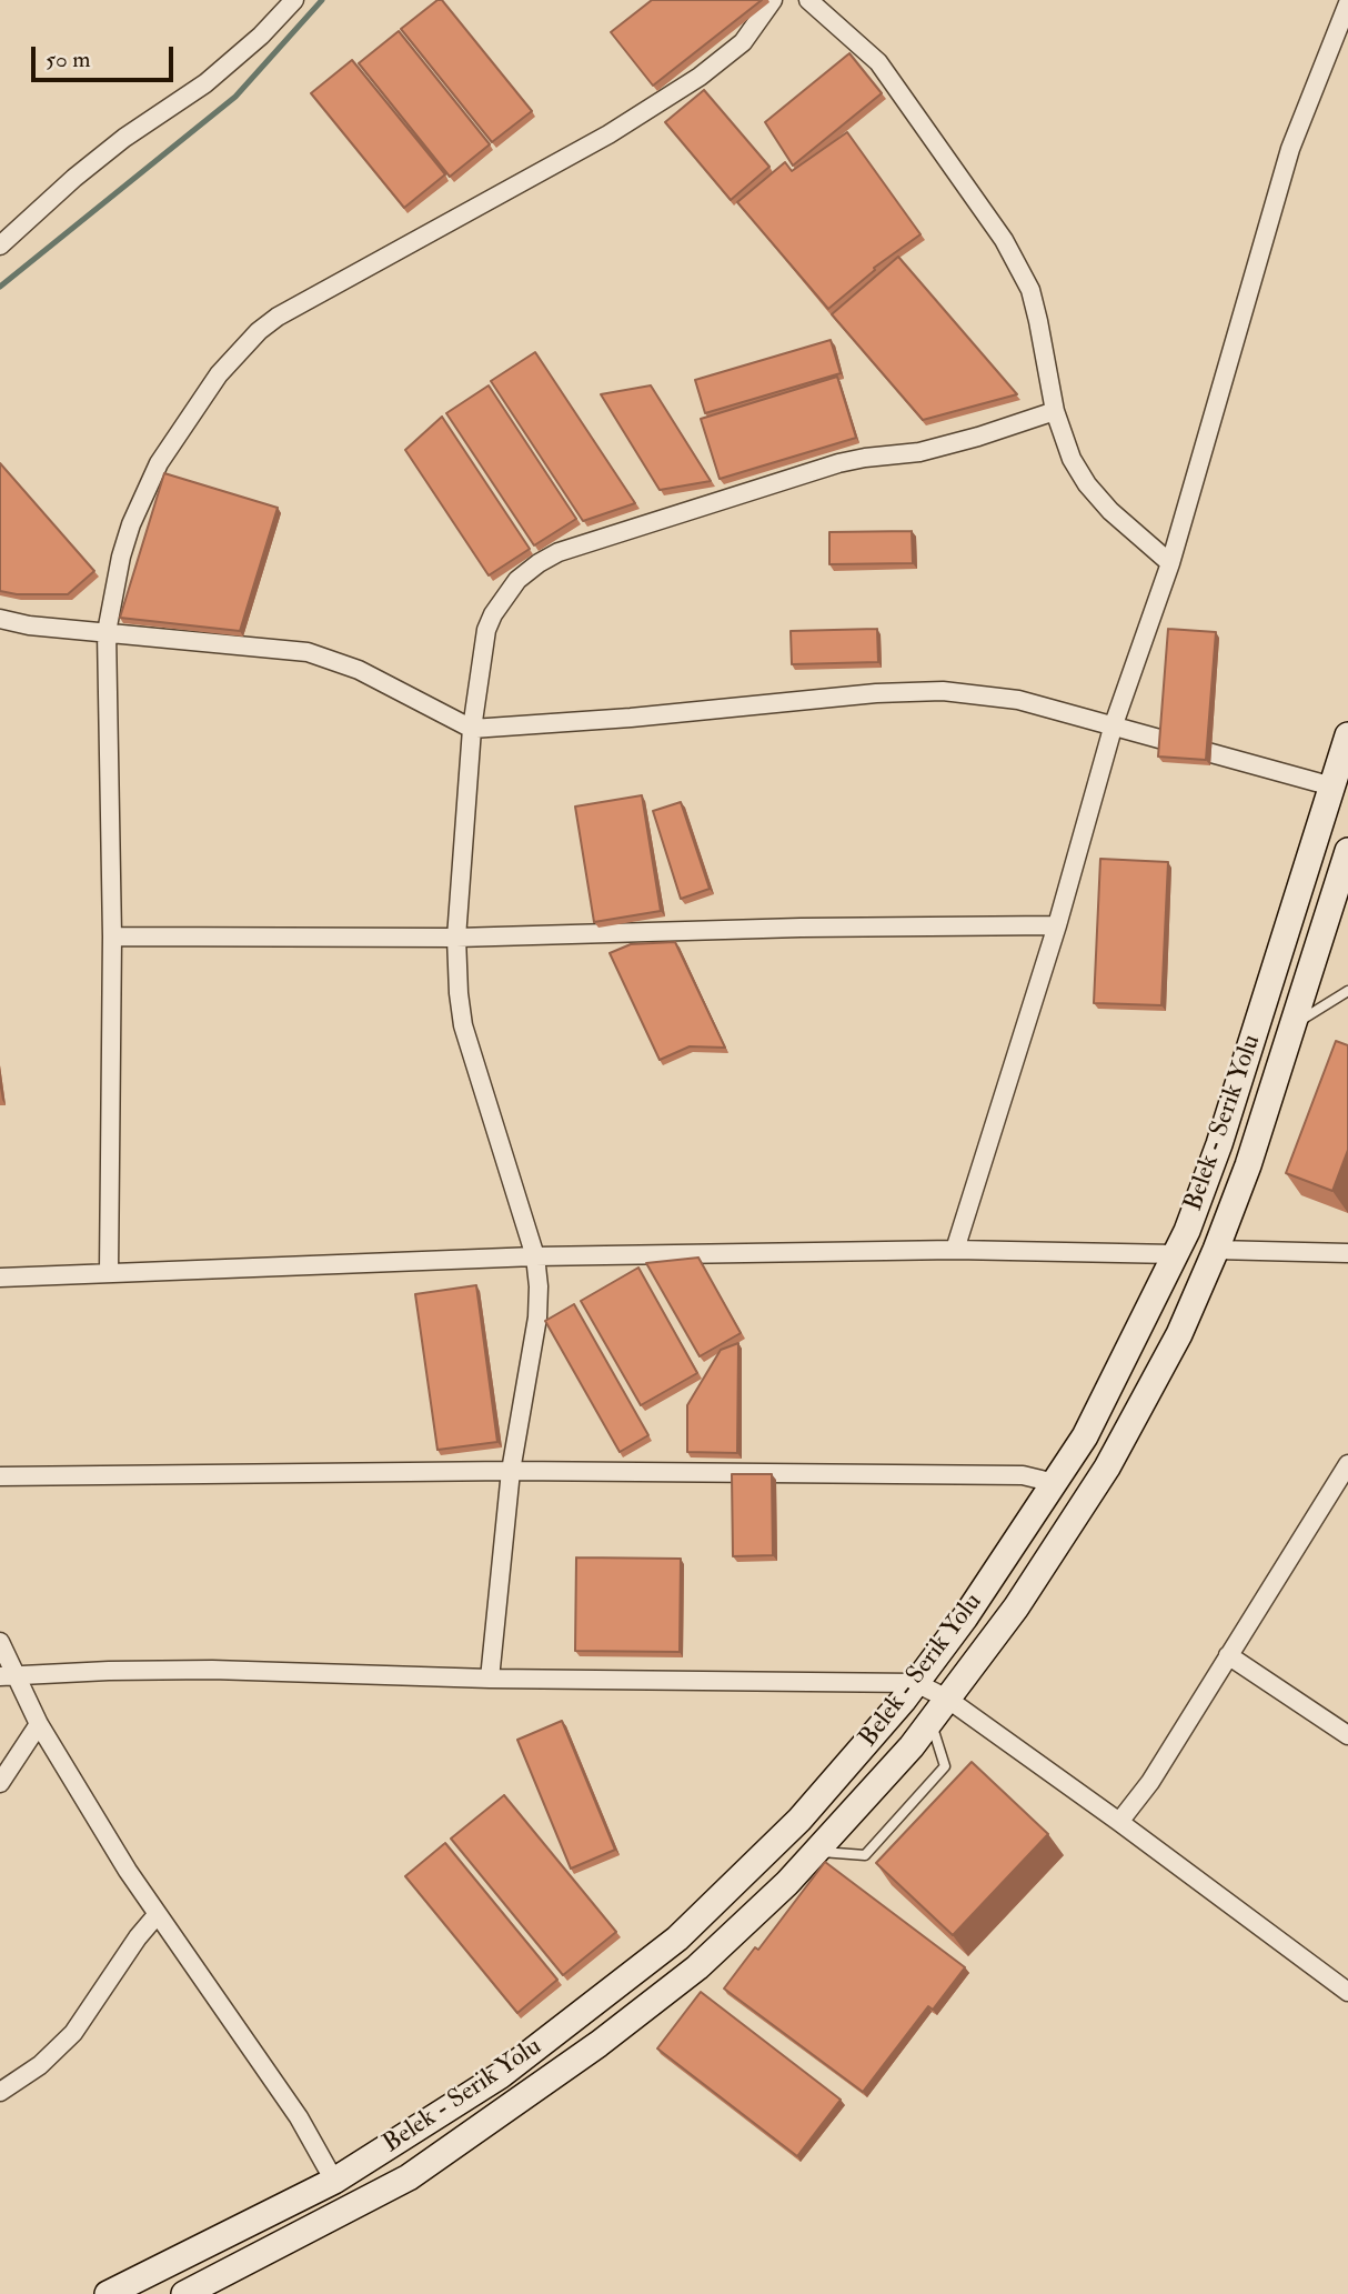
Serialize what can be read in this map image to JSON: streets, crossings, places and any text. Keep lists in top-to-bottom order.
{
  "streets": {
    "main road": ["Belek - Serik Yolu"]
  },
  "scale_bar": "50 m"
}
